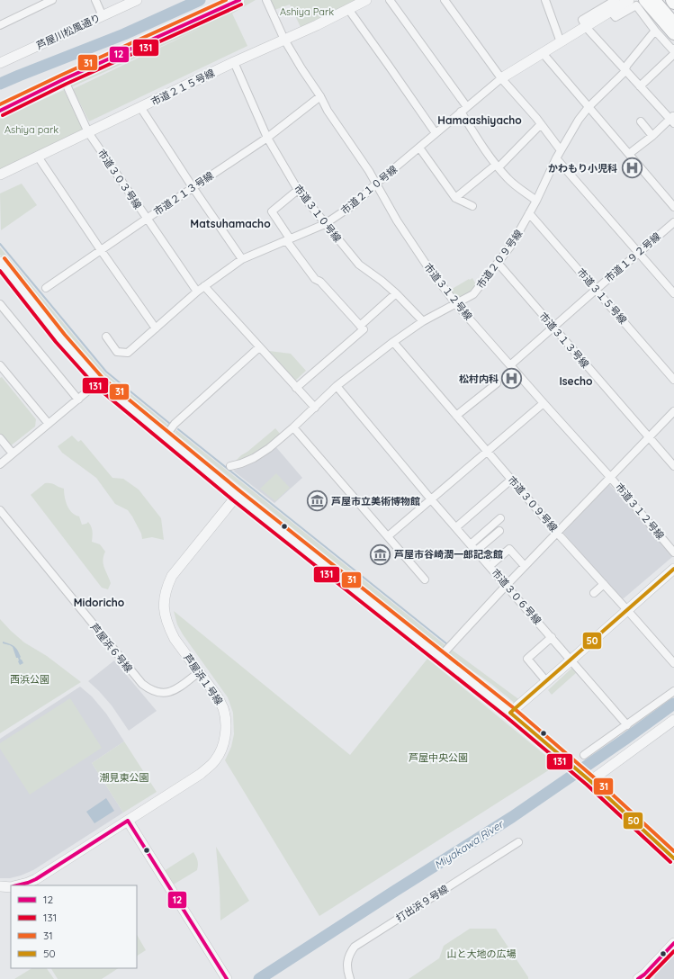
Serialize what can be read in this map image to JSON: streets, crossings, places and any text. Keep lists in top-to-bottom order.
{
  "streets": {
    "street": [
      "芦屋川松風通り",
      "市道２１５号線",
      "市道３０３号線",
      "市道２１０号線",
      "市道２１３号線",
      "市道３１０号線",
      "市道１９２号線",
      "市道２０９号線",
      "市道３１２号線",
      "市道３１５号線",
      "市道３１３号線",
      "市道３０９号線",
      "市道３０６号線",
      "芦屋浜６号線",
      "芦屋浜１号線",
      "打出浜９号線"
    ]
  },
  "crossings": [
    ["市道２１５号線", "市道３０３号線"],
    ["市道２１５号線", "市道３１０号線"],
    ["市道２１５号線", "市道３１２号線"],
    ["市道３０３号線", "市道２１０号線"],
    ["市道３０３号線", "市道２１３号線"],
    ["市道２１０号線", "市道３１０号線"],
    ["市道２１０号線", "市道３１２号線"],
    ["市道２１３号線", "市道３１０号線"],
    ["市道２１３号線", "市道３１２号線"],
    ["市道３１０号線", "市道２０９号線"],
    ["市道１９２号線", "市道３１２号線"],
    ["市道１９２号線", "市道３１５号線"],
    ["市道１９２号線", "市道３１３号線"],
    ["市道２０９号線", "市道３１２号線"],
    ["市道２０９号線", "市道３１５号線"],
    ["市道２０９号線", "市道３１３号線"],
    ["市道２０９号線", "市道３０９号線"],
    ["市道２０９号線", "市道３０６号線"],
    ["芦屋浜６号線", "芦屋浜１号線"]
  ],
  "districts": [
    "Hamaashiyacho",
    "Matsuhamacho",
    "Isecho",
    "Midoricho"
  ],
  "water": ["Miyakawa River"],
  "parks": [
    "Ashiya Park",
    "Ashiya park",
    "西浜公園",
    "芦屋中央公園",
    "潮見東公園",
    "山と大地の広場"
  ],
  "places": {
    "hospital": ["かわもり小児科", "松村内科"],
    "museum": ["芦屋市立美術博物館", "芦屋市谷崎潤一郎記念館"]
  },
  "lines": [
    "transit line 12",
    "transit line 31",
    "transit line 131",
    "transit line 50"
  ],
  "legend": [
    "12",
    "131",
    "31",
    "50"
  ]
}
